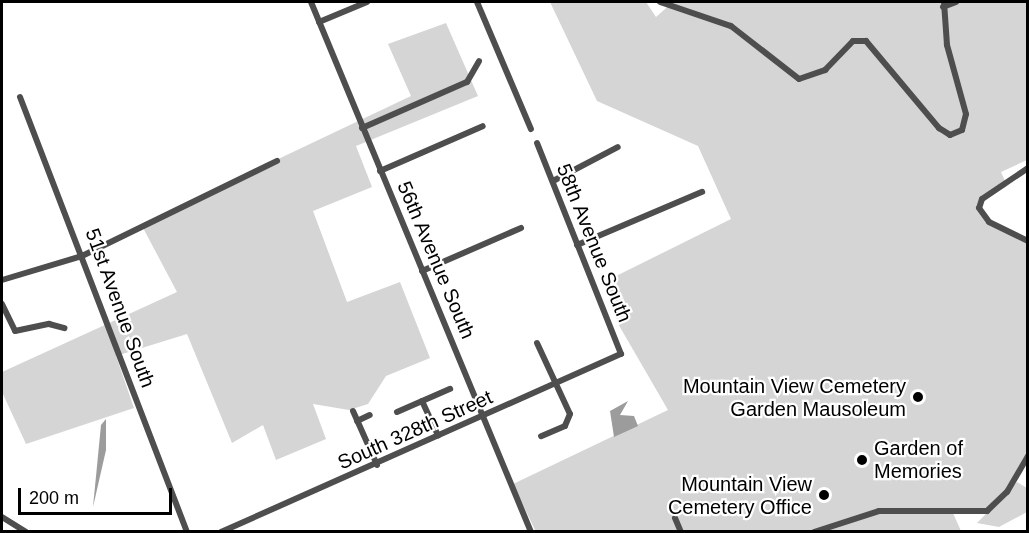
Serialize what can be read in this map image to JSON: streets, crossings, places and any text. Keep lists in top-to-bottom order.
{
  "streets": {
    "street": [
      "58th Avenue South",
      "56th Avenue South",
      "51st Avenue South",
      "South 328th Street"
    ]
  },
  "crossings": [
    ["58th Avenue South", "South 328th Street"],
    ["56th Avenue South", "South 328th Street"]
  ],
  "places": ["Mountain View Cemetery Garden Mausoleum", "Garden of Memories", "Mountain View Cemetery Office"],
  "scale_bar": "200 m"
}
